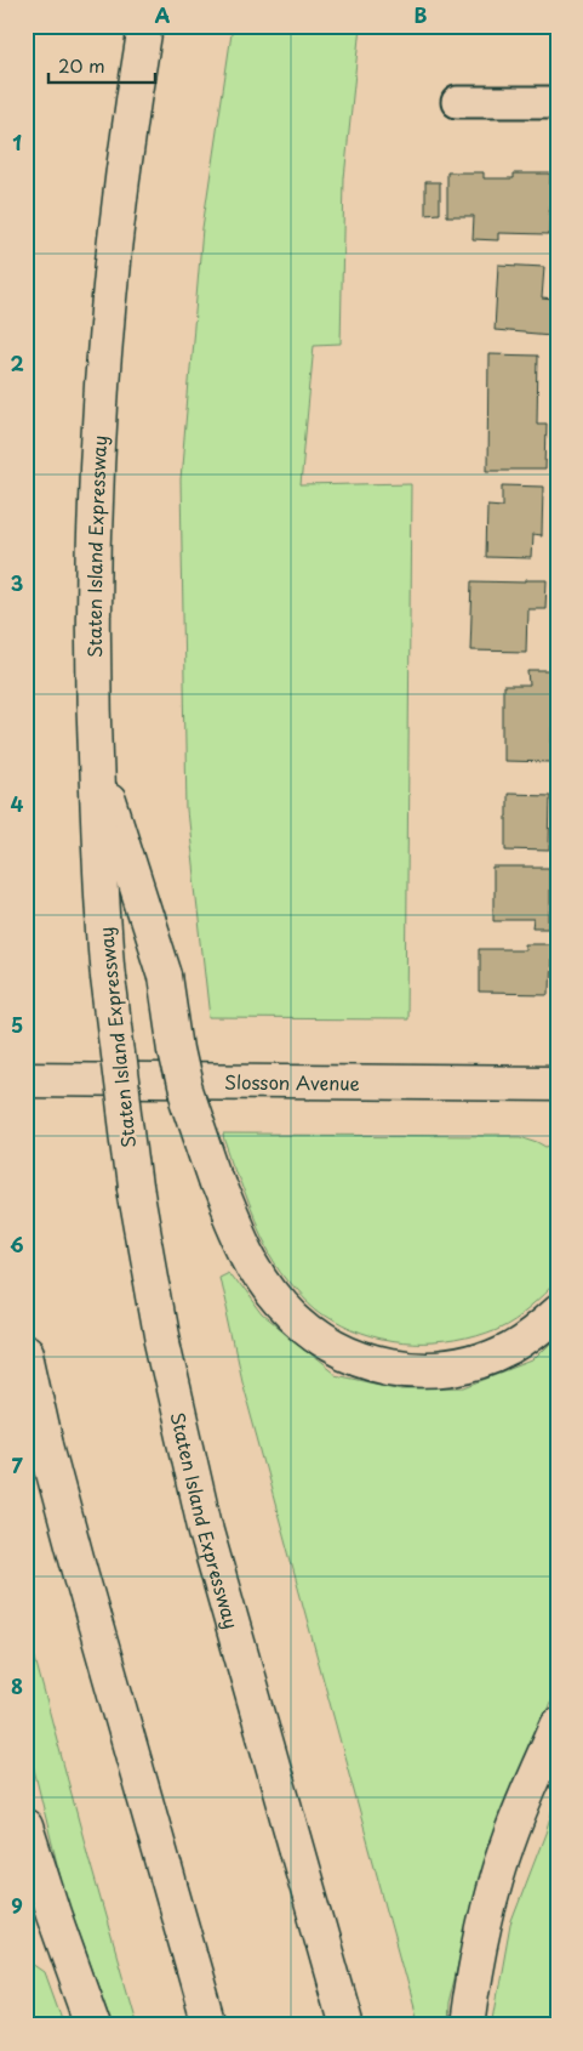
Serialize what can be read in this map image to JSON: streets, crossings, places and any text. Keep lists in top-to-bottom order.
{
  "streets": {
    "main road": ["Staten Island Expressway", "Slosson Avenue"]
  },
  "scale_bar": "20 m",
  "grid": {
    "columns": ["A", "B"],
    "rows": [
      "1",
      "2",
      "3",
      "4",
      "5",
      "6",
      "7",
      "8",
      "9"
    ]
  }
}
